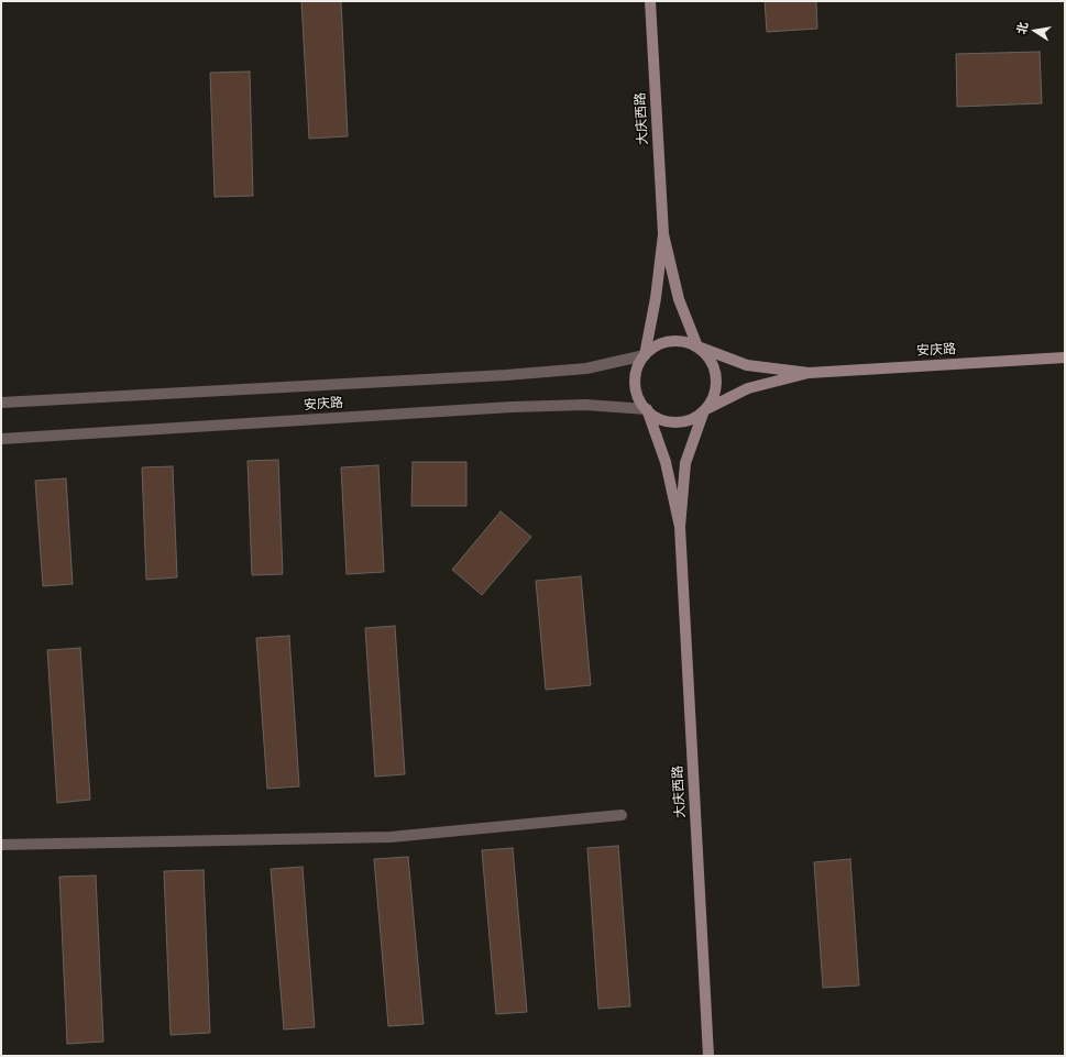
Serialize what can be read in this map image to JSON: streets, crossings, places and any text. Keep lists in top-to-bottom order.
{
  "streets": {
    "main road": ["大庆西路", "安庆路"]
  },
  "north": "left"
}
